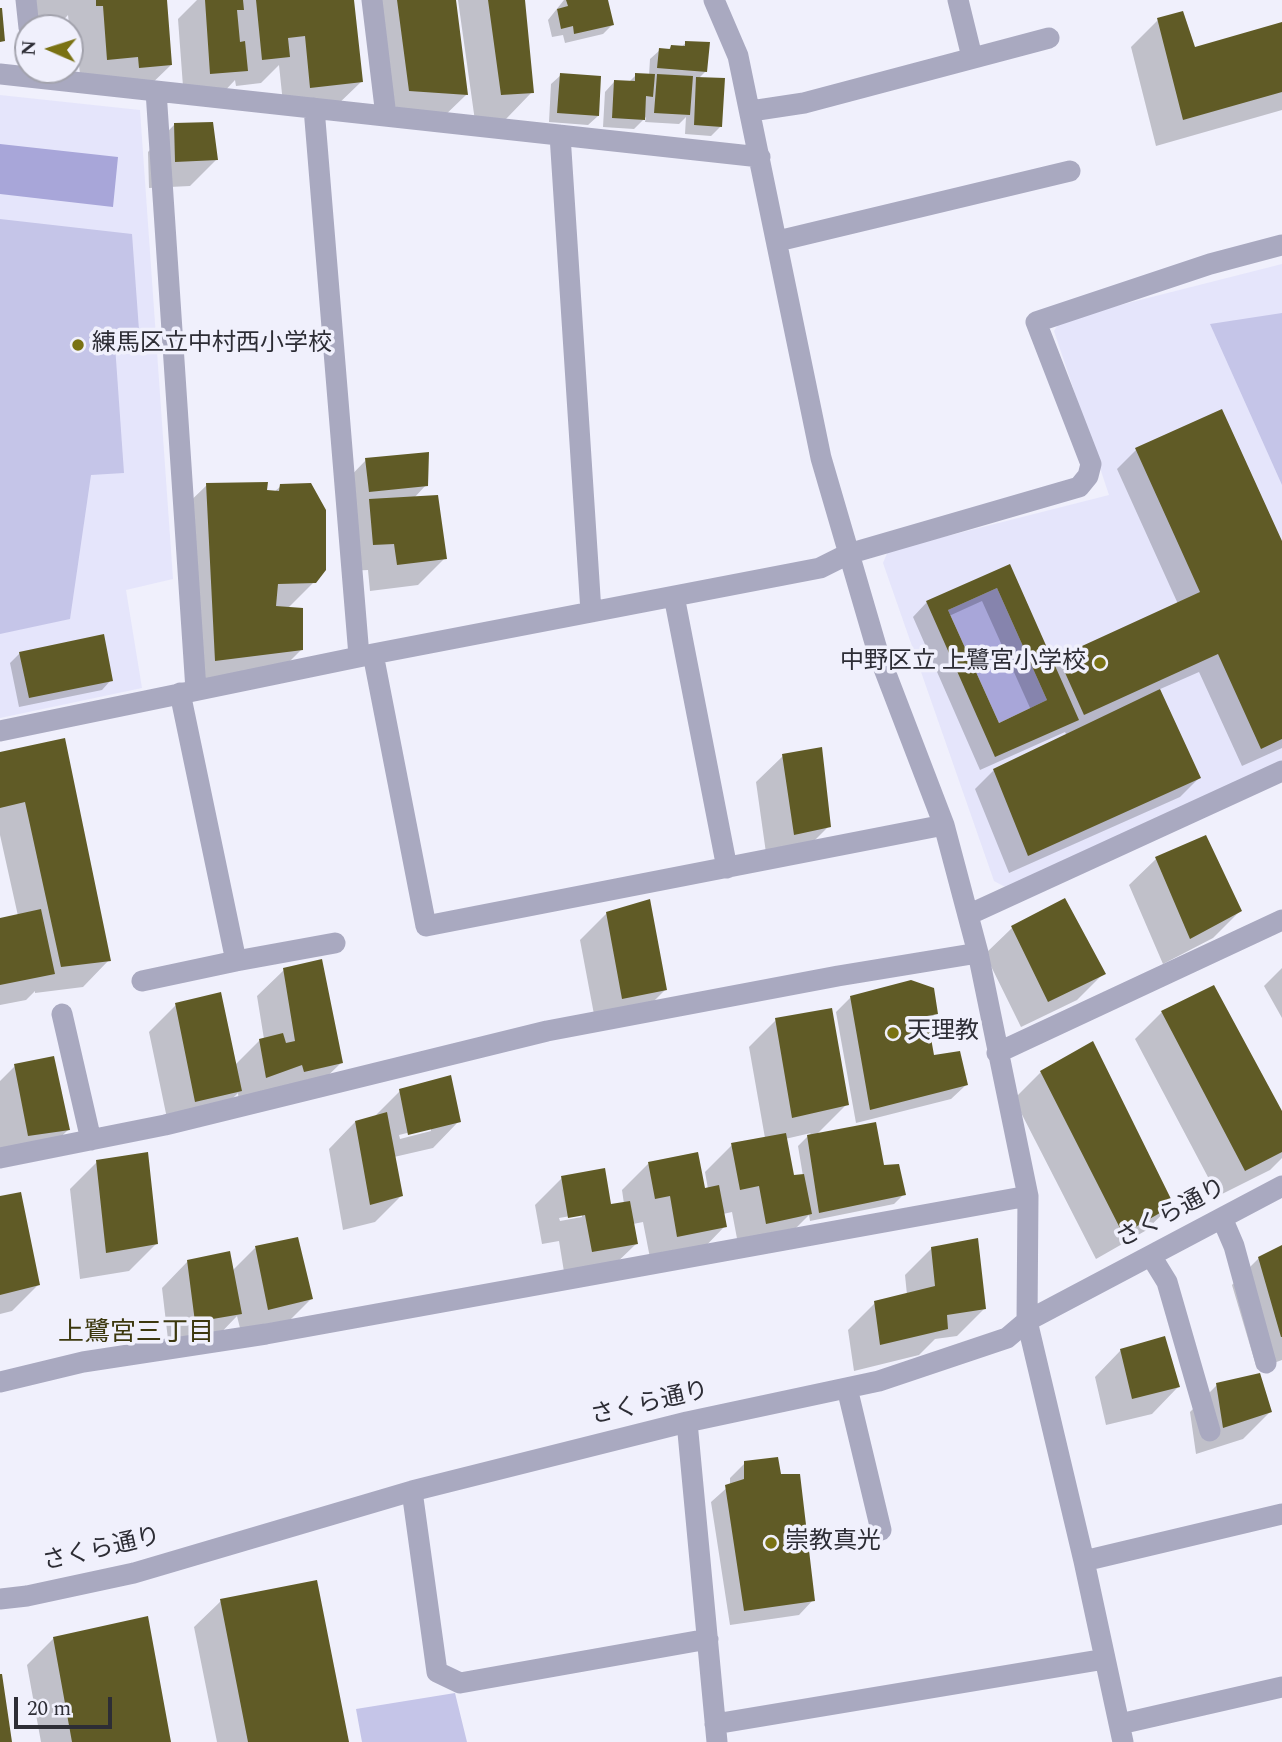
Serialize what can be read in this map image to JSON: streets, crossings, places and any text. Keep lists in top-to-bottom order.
{
  "streets": {
    "street": ["さくら通り"]
  },
  "districts": ["上鷺宮三丁目"],
  "places": [
    "練馬区立中村西小学校",
    "中野区立 上鷺宮小学校",
    "天理教",
    "崇教真光"
  ],
  "scale_bar": "20 m",
  "north": "left"
}
